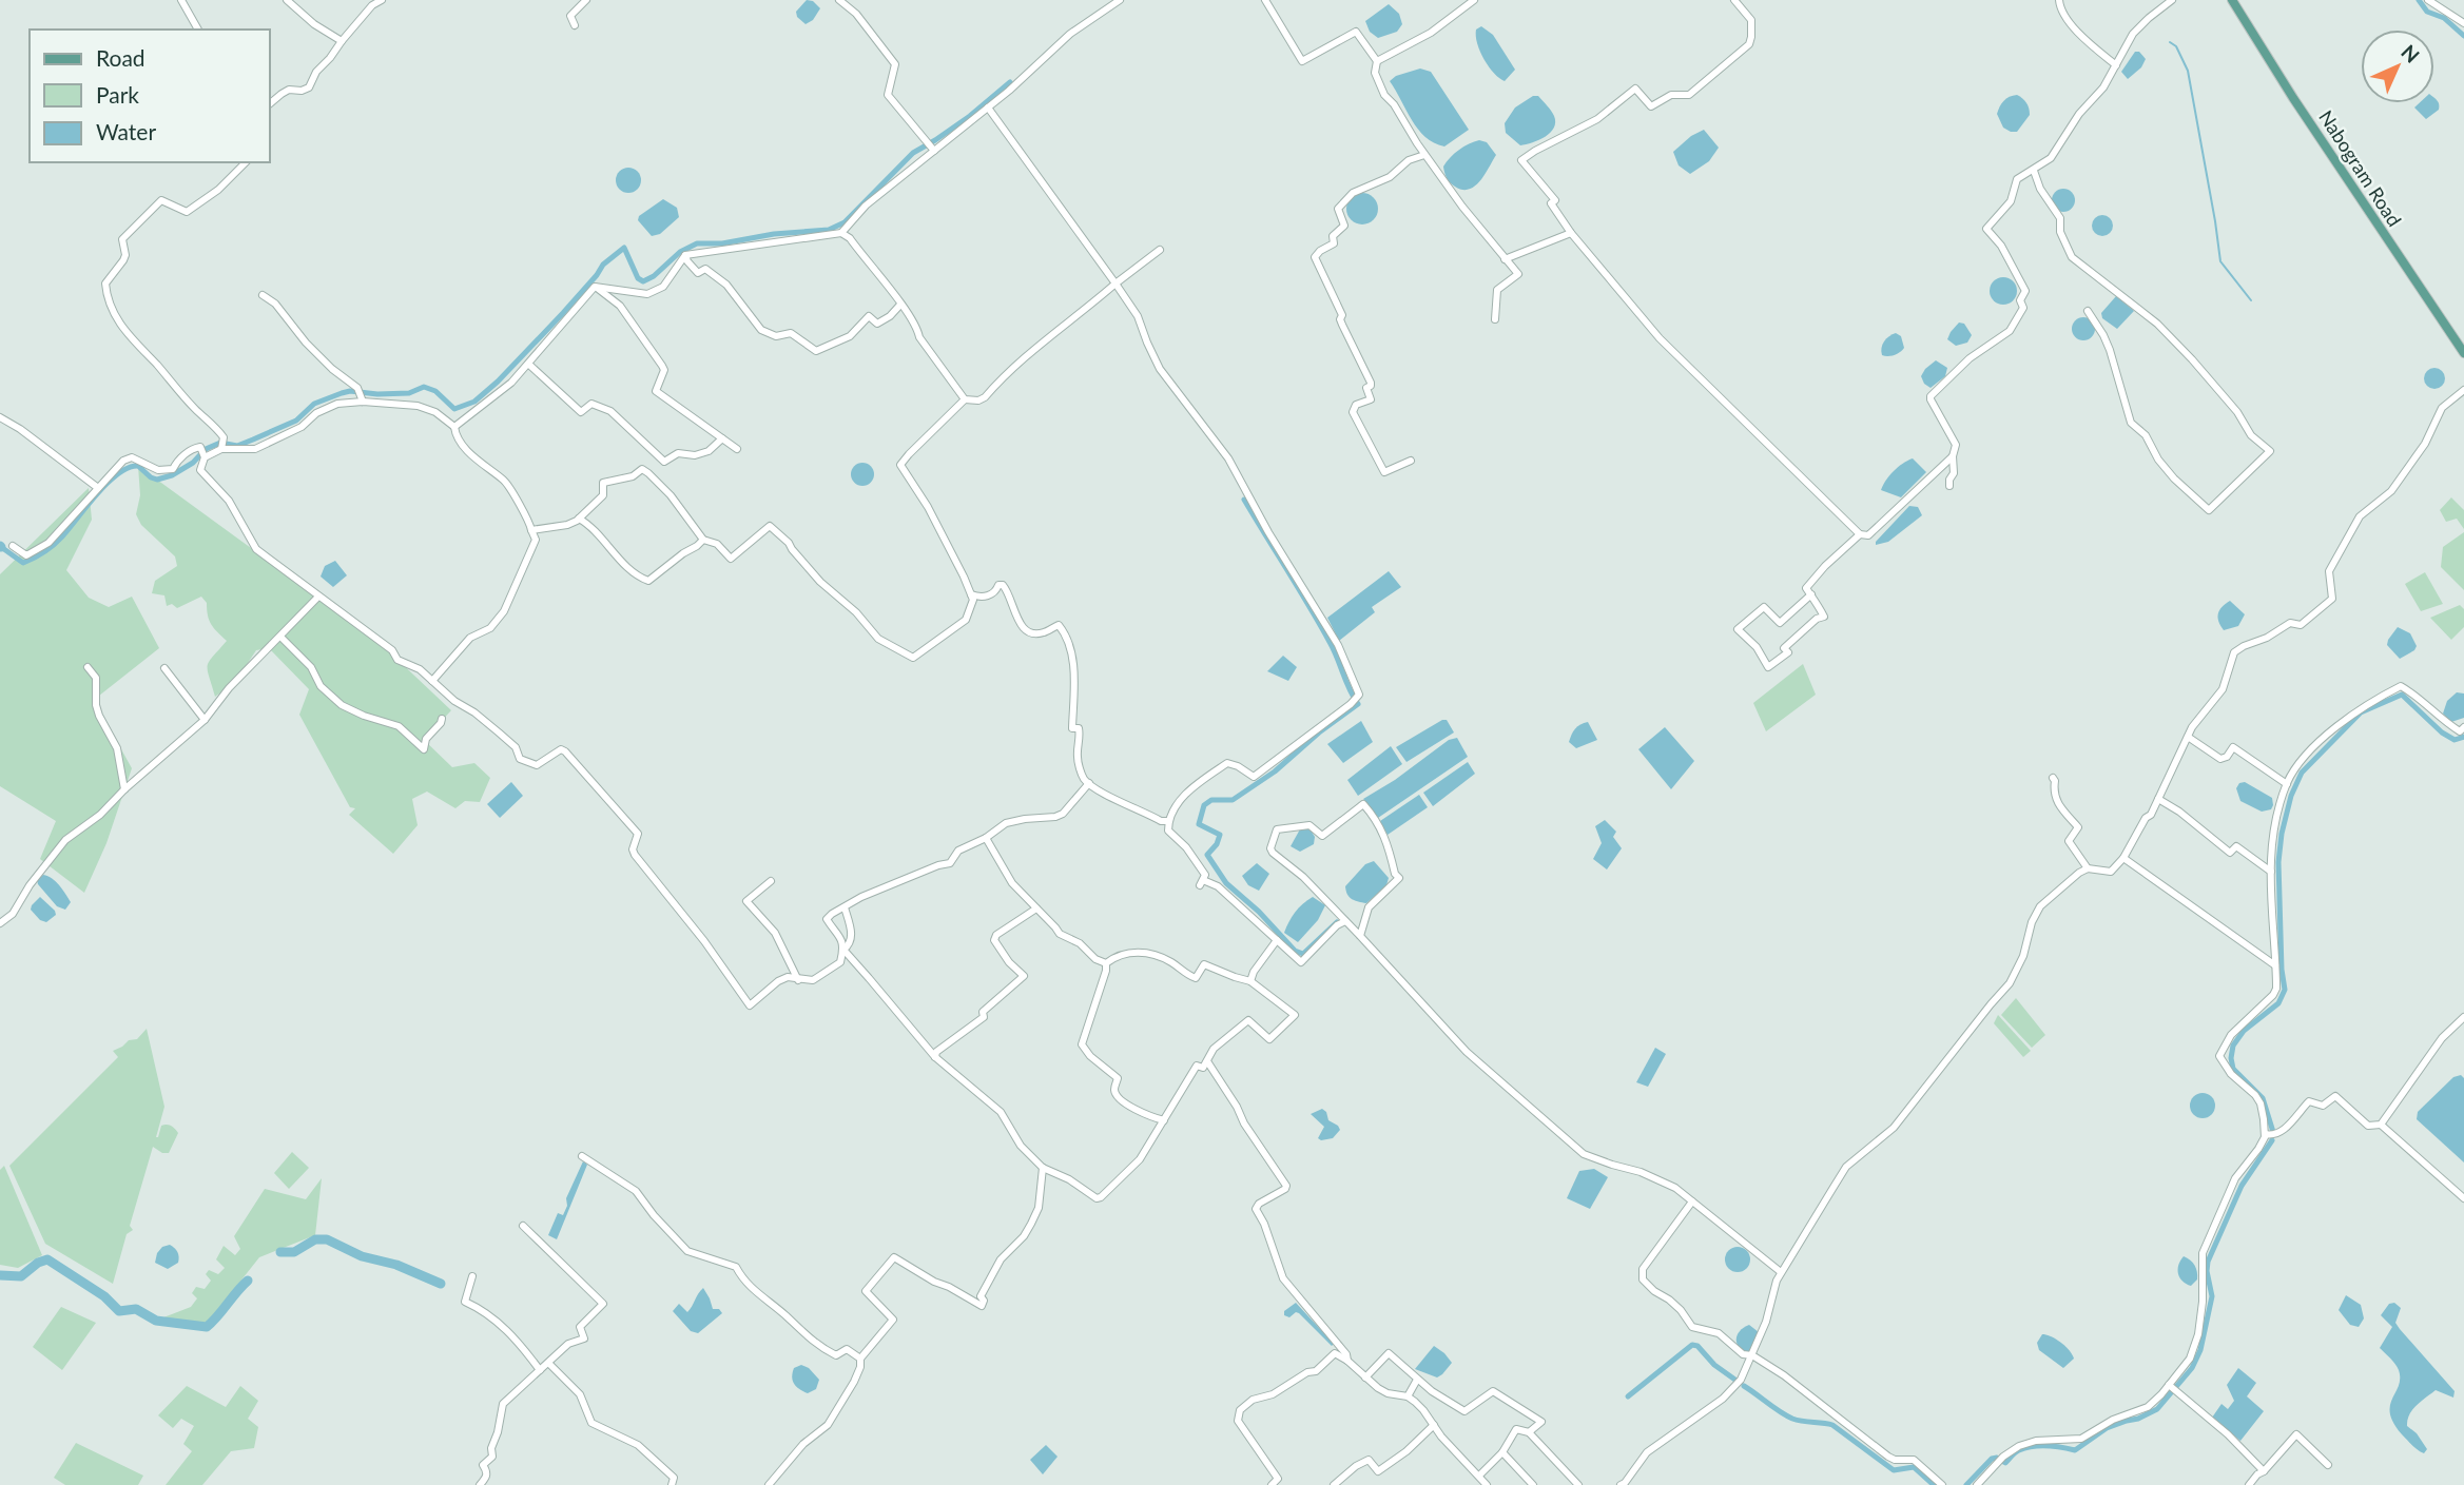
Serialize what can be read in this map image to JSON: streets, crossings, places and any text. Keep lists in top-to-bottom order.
{
  "streets": {
    "main road": ["Nabogram Road"]
  },
  "legend": ["Road", "Park", "Water"],
  "north": "top right"
}
